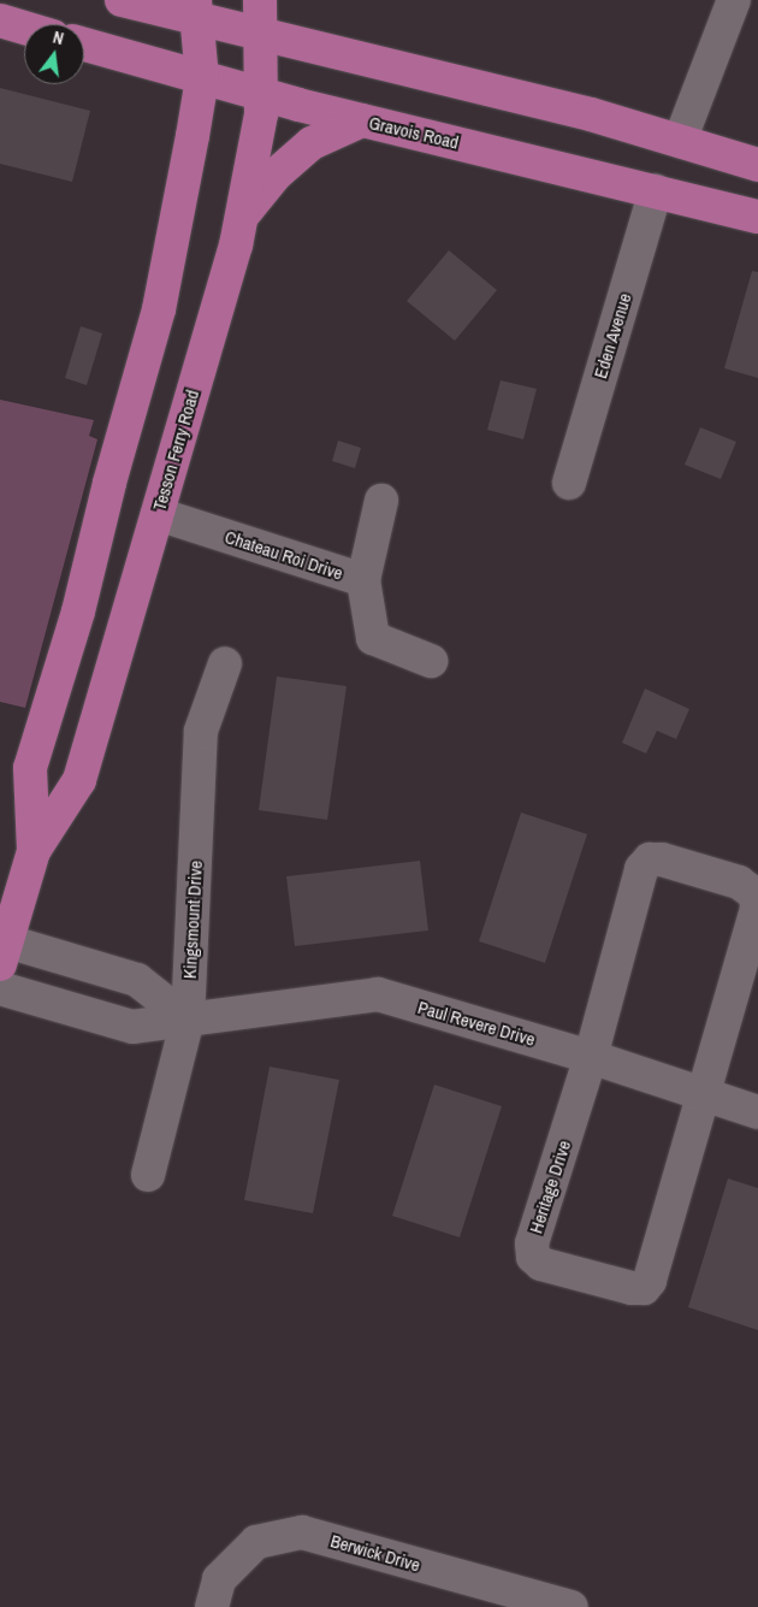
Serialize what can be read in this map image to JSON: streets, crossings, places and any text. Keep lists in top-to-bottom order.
{
  "streets": {
    "main road": ["Gravois Road", "Tesson Ferry Road"],
    "street": [
      "Eden Avenue",
      "Chateau Roi Drive",
      "Kingsmount Drive",
      "Paul Revere Drive",
      "Heritage Drive",
      "Berwick Drive"
    ]
  },
  "crossings": [
    ["Gravois Road", "Eden Avenue"],
    ["Gravois Road", "Tesson Ferry Road"],
    ["Tesson Ferry Road", "Chateau Roi Drive"],
    ["Kingsmount Drive", "Paul Revere Drive"],
    ["Paul Revere Drive", "Heritage Drive"]
  ],
  "north": "top"
}
